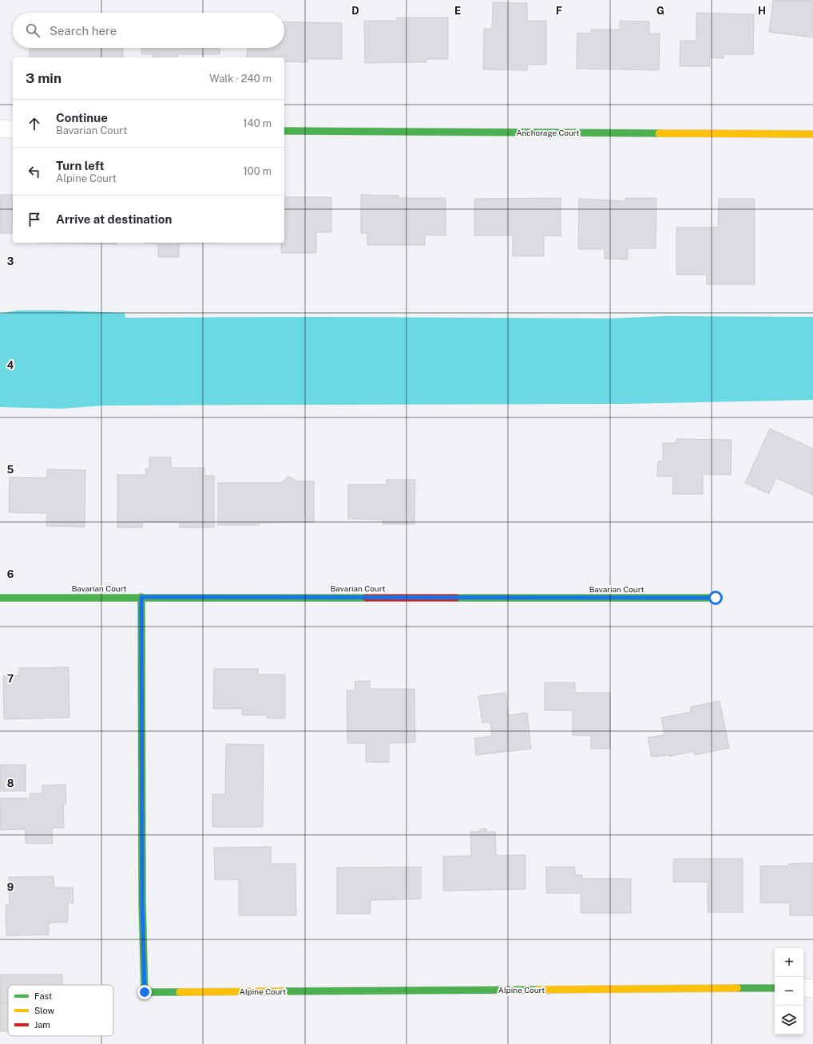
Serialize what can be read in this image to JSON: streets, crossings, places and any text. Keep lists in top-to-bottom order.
{
  "streets": {
    "street": ["Anchorage Court", "Bavarian Court", "Alpine Court"]
  },
  "crossings": [
    ["Bavarian Court", "Alpine Court"]
  ],
  "legend": ["Fast", "Slow", "Jam"],
  "page": {
    "search": "Search here",
    "heading": ["3 min", "Walk · 240 m"],
    "list": [
      ["Continue", "Bavarian Court", "140 m"],
      ["Turn left", "Alpine Court", "100 m"],
      "Arrive at destination"
    ],
    "map_buttons": ["+", "−"]
  },
  "grid": {
    "columns": [
      "D",
      "E",
      "F",
      "G",
      "H"
    ],
    "rows": [
      "3",
      "4",
      "5",
      "6",
      "7",
      "8",
      "9"
    ]
  }
}
